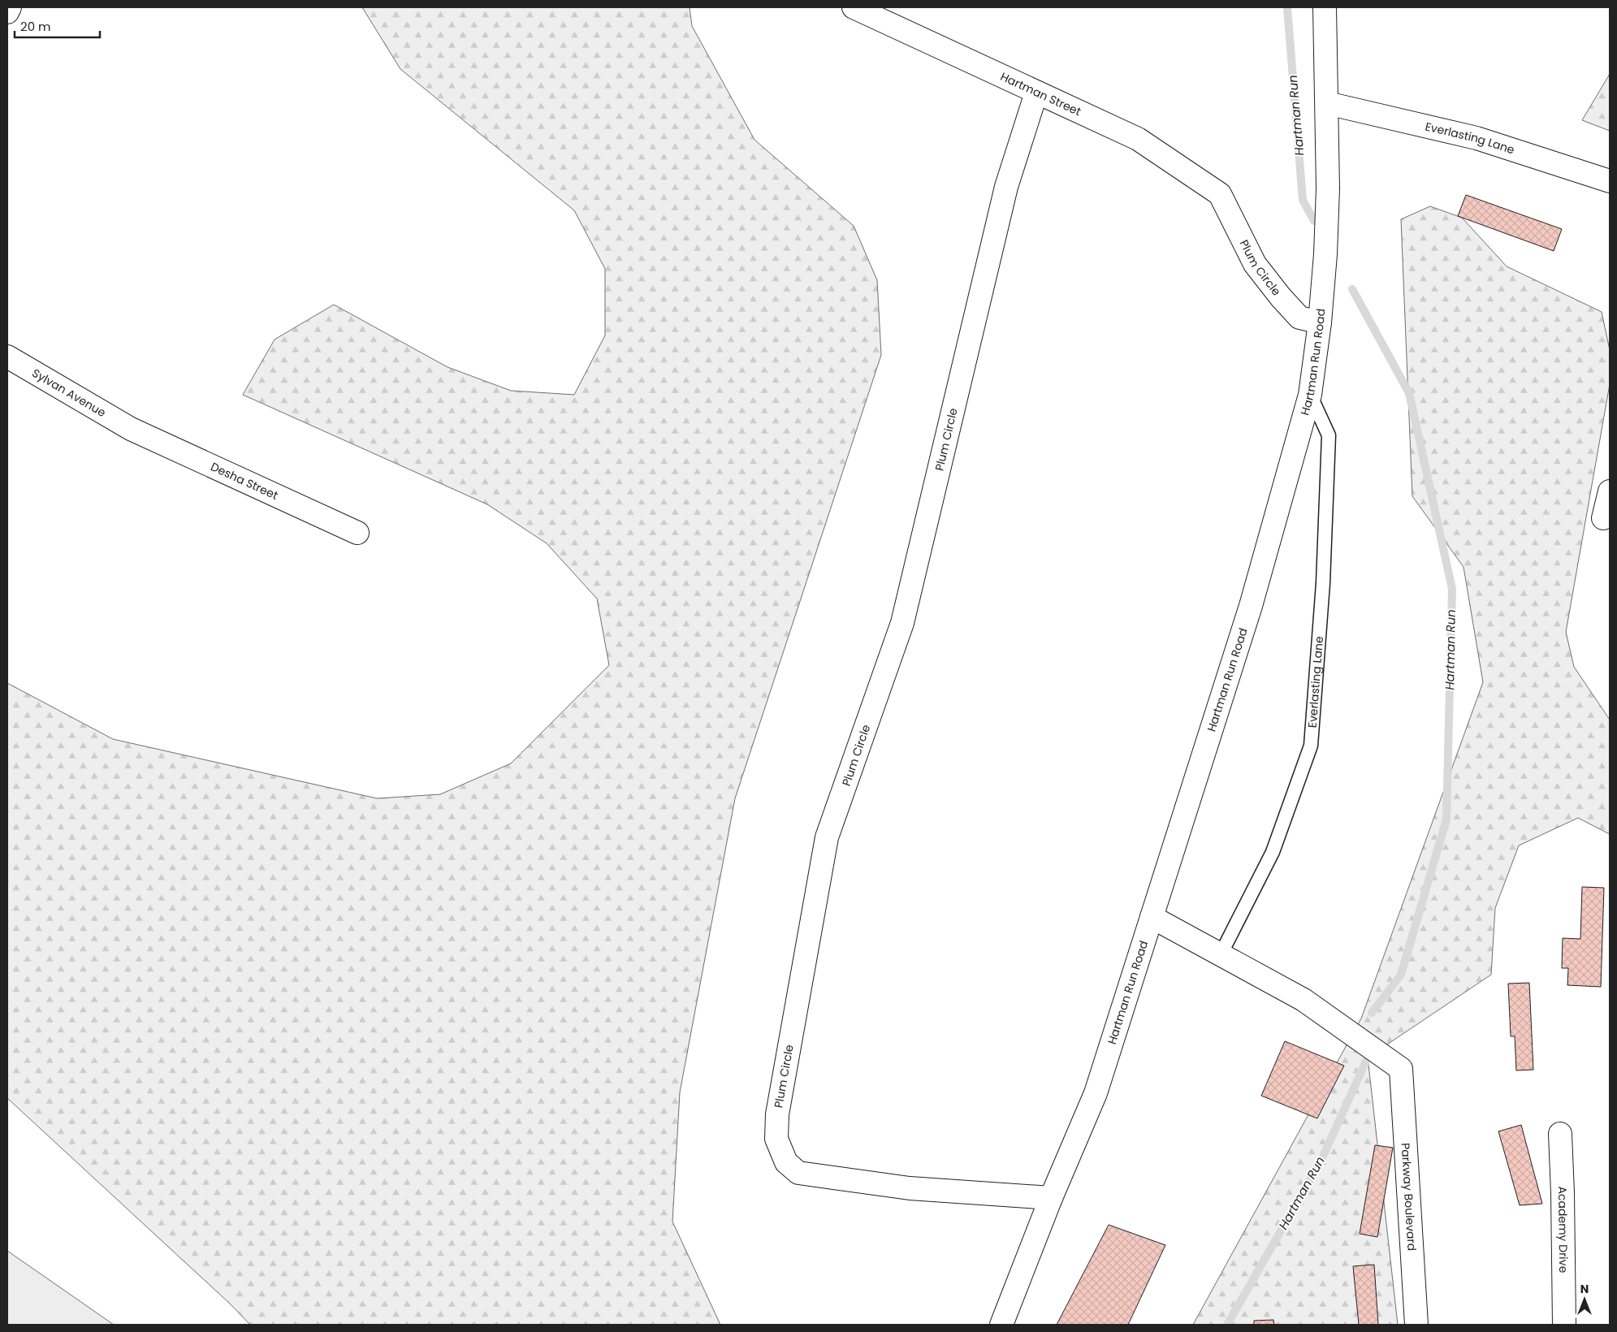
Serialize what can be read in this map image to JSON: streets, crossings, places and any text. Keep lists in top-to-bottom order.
{
  "streets": {
    "street": [
      "Hartman Street",
      "Everlasting Lane",
      "Plum Circle",
      "Hartman Run Road",
      "Sylvan Avenue",
      "Desha Street",
      "Parkway Boulevard",
      "Academy Drive"
    ]
  },
  "crossings": [
    ["Hartman Street", "Plum Circle"],
    ["Everlasting Lane", "Hartman Run Road"],
    ["Everlasting Lane", "Parkway Boulevard"],
    ["Plum Circle", "Hartman Run Road"],
    ["Sylvan Avenue", "Desha Street"]
  ],
  "water": ["Hartman Run"],
  "scale_bar": "20 m",
  "north": "top"
}
